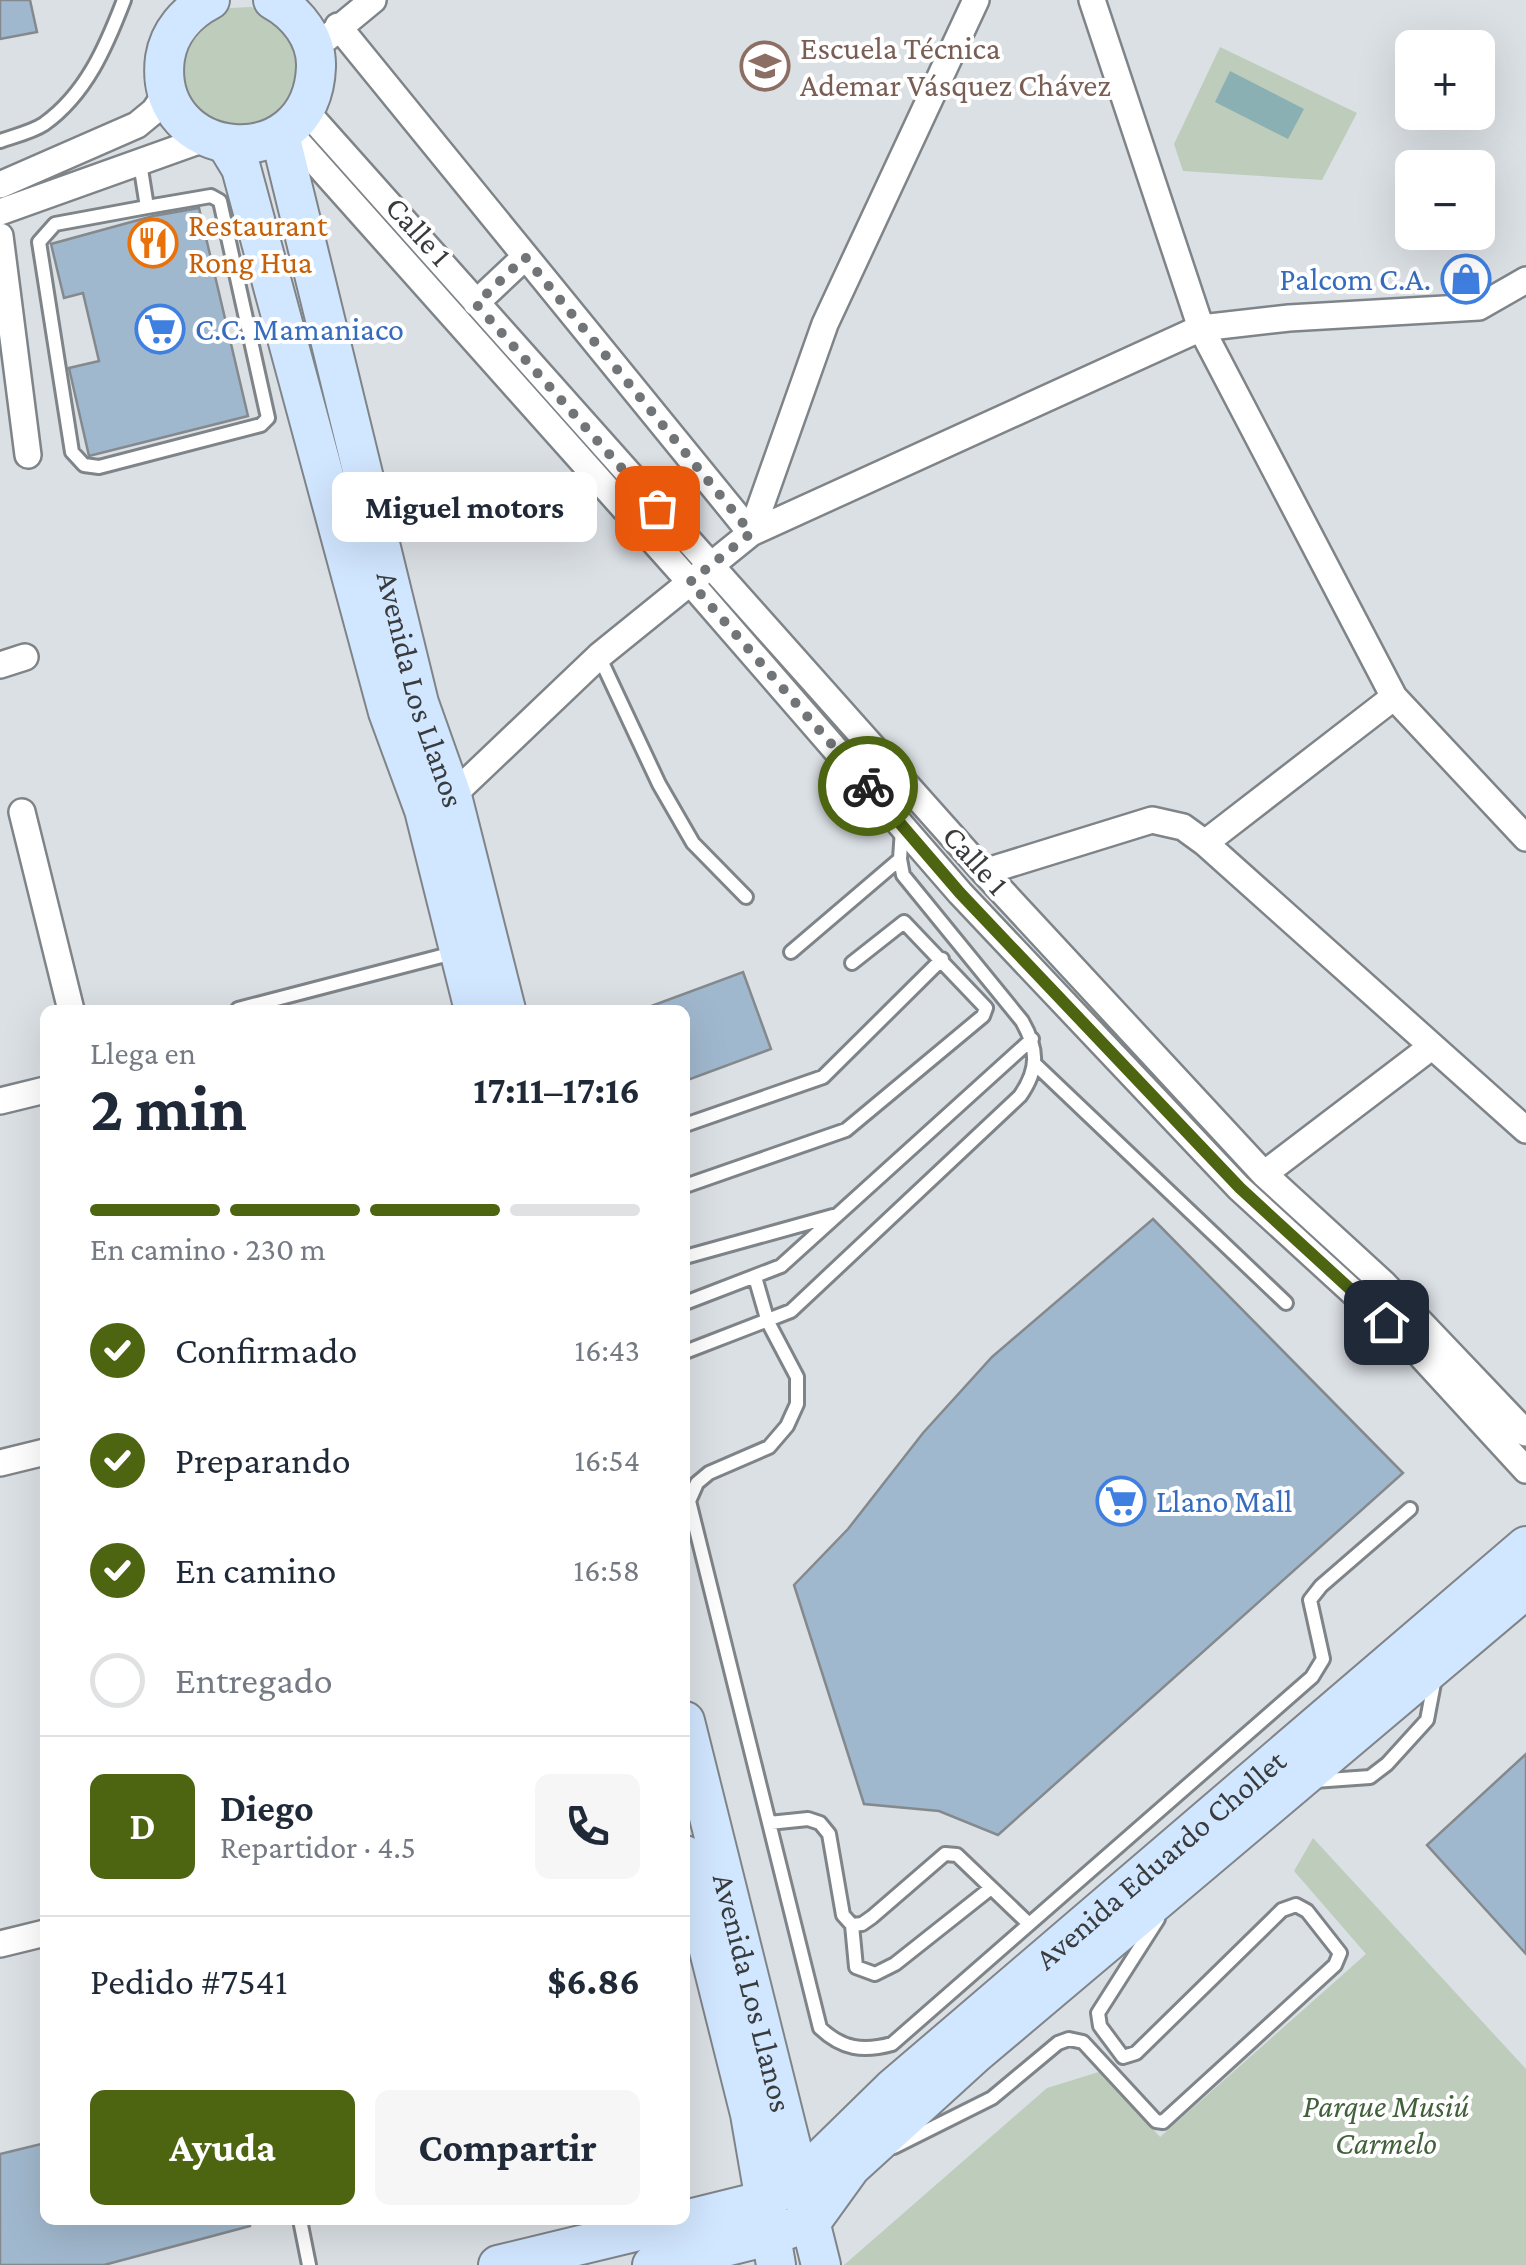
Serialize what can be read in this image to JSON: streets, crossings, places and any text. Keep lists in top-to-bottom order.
{
  "streets": {
    "street": ["Calle 1", "Avenida Los Llanos", "Avenida Eduardo Chollet"]
  },
  "crossings": [
    ["Calle 1", "Avenida Los Llanos"],
    ["Avenida Los Llanos", "Avenida Eduardo Chollet"]
  ],
  "parks": ["Parque Musiú Carmelo"],
  "places": {
    "school or university": ["Escuela Técnica Ademar Vásquez Chávez"],
    "restaurant": ["Restaurant Rong Hua"],
    "shop": ["Palcom C.A."],
    "supermarket": ["C.C. Mamaniaco", "Llano Mall"],
    "other": ["Miguel motors"]
  },
  "page": {
    "map_buttons": ["+", "−"],
    "bubble": "Miguel motors",
    "heading": ["2 min", "Llega en", "17:11–17:16"],
    "panel": [
      "Diego",
      "Repartidor · 4.5",
      "Pedido #7541",
      "$6.86"
    ],
    "bar": "En camino · 230 m",
    "list": [
      ["Confirmado", "16:43"],
      ["Preparando", "16:54"],
      ["En camino", "16:58"],
      "Entregado"
    ],
    "round": "D",
    "buttons": ["Ayuda", "Compartir"]
  }
}
